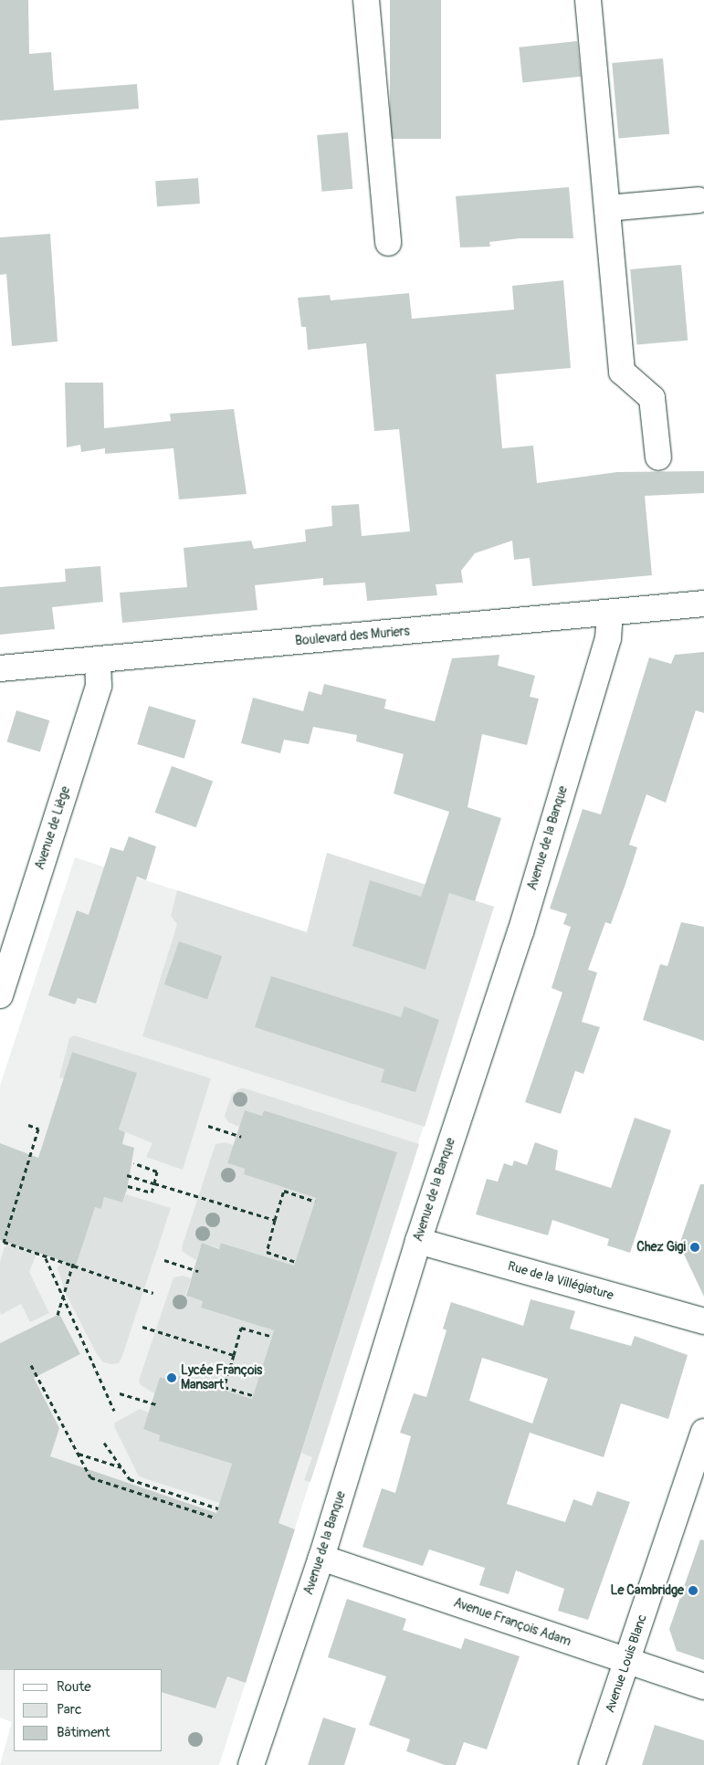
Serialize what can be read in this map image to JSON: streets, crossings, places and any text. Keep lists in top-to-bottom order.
{
  "streets": {
    "street": [
      "Boulevard des Muriers",
      "Avenue de Liège",
      "Avenue de la Banque",
      "Rue de la Villégiature",
      "Avenue François Adam",
      "Avenue Louis Blanc"
    ]
  },
  "crossings": [
    ["Boulevard des Muriers", "Avenue de Liège"],
    ["Boulevard des Muriers", "Avenue de la Banque"],
    ["Avenue de la Banque", "Rue de la Villégiature"],
    ["Avenue de la Banque", "Avenue François Adam"],
    ["Avenue François Adam", "Avenue Louis Blanc"]
  ],
  "places": ["Chez Gigi", "Lycée François Mansart", "Le Cambridge"],
  "legend": ["Route", "Parc", "Bâtiment"]
}
